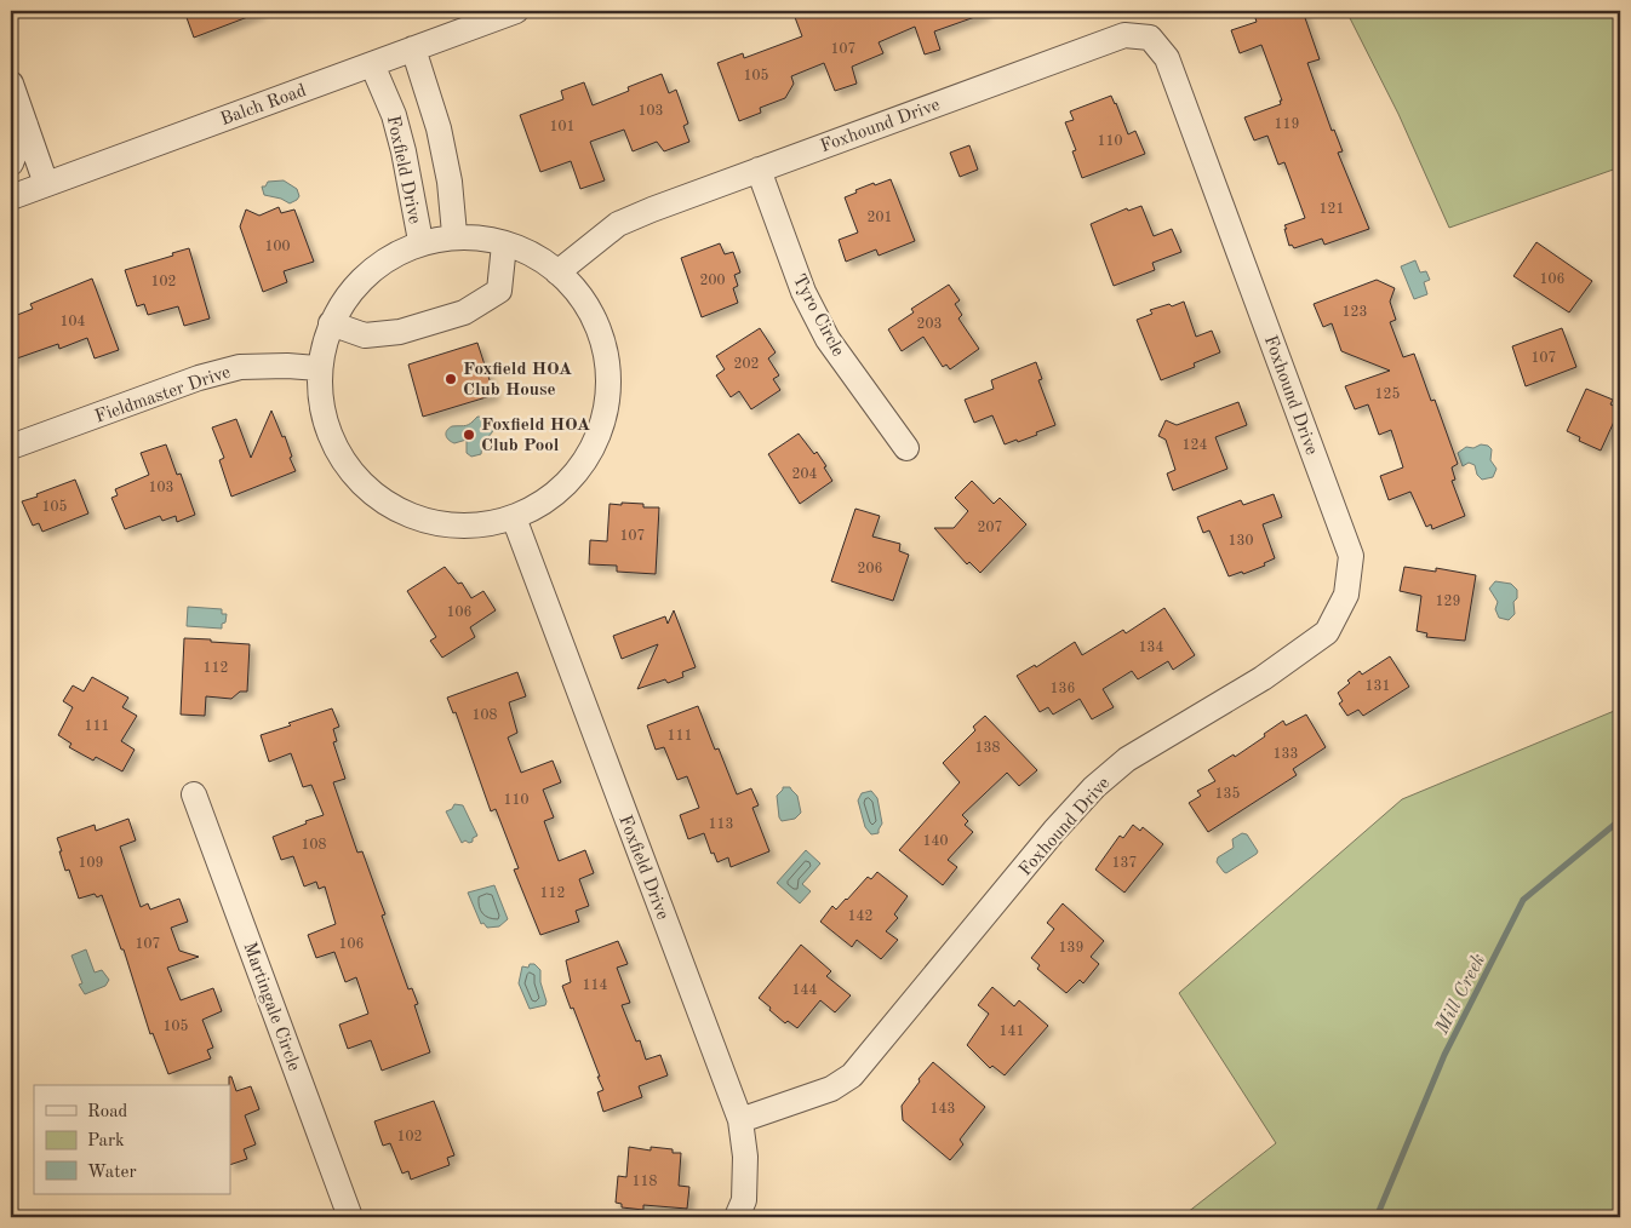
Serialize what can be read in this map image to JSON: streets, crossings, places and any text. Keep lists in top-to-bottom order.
{
  "streets": {
    "street": [
      "Balch Road",
      "Foxhound Drive",
      "Foxfield Drive",
      "Tyro Circle",
      "Fieldmaster Drive",
      "Martingale Circle"
    ]
  },
  "crossings": [
    ["Balch Road", "Foxfield Drive"],
    ["Foxhound Drive", "Foxfield Drive"],
    ["Foxhound Drive", "Tyro Circle"]
  ],
  "water": ["Mill Creek"],
  "places": ["Foxfield HOA Club House", "Foxfield HOA Club Pool"],
  "house_numbers": [
    "107",
    "105",
    "103",
    "119",
    "101",
    "110",
    "121",
    "201",
    "100",
    "106",
    "200",
    "102",
    "123",
    "104",
    "203",
    "107",
    "202",
    "125",
    "124",
    "204",
    "103",
    "105",
    "207",
    "107",
    "130",
    "206",
    "129",
    "106",
    "134",
    "112",
    "131",
    "136",
    "108",
    "111",
    "111",
    "138",
    "133",
    "135",
    "110",
    "113",
    "140",
    "108",
    "109",
    "137",
    "112",
    "142",
    "107",
    "106",
    "139",
    "114",
    "144",
    "105",
    "141",
    "143",
    "102",
    "118"
  ],
  "legend": ["Road", "Park", "Water"]
}
